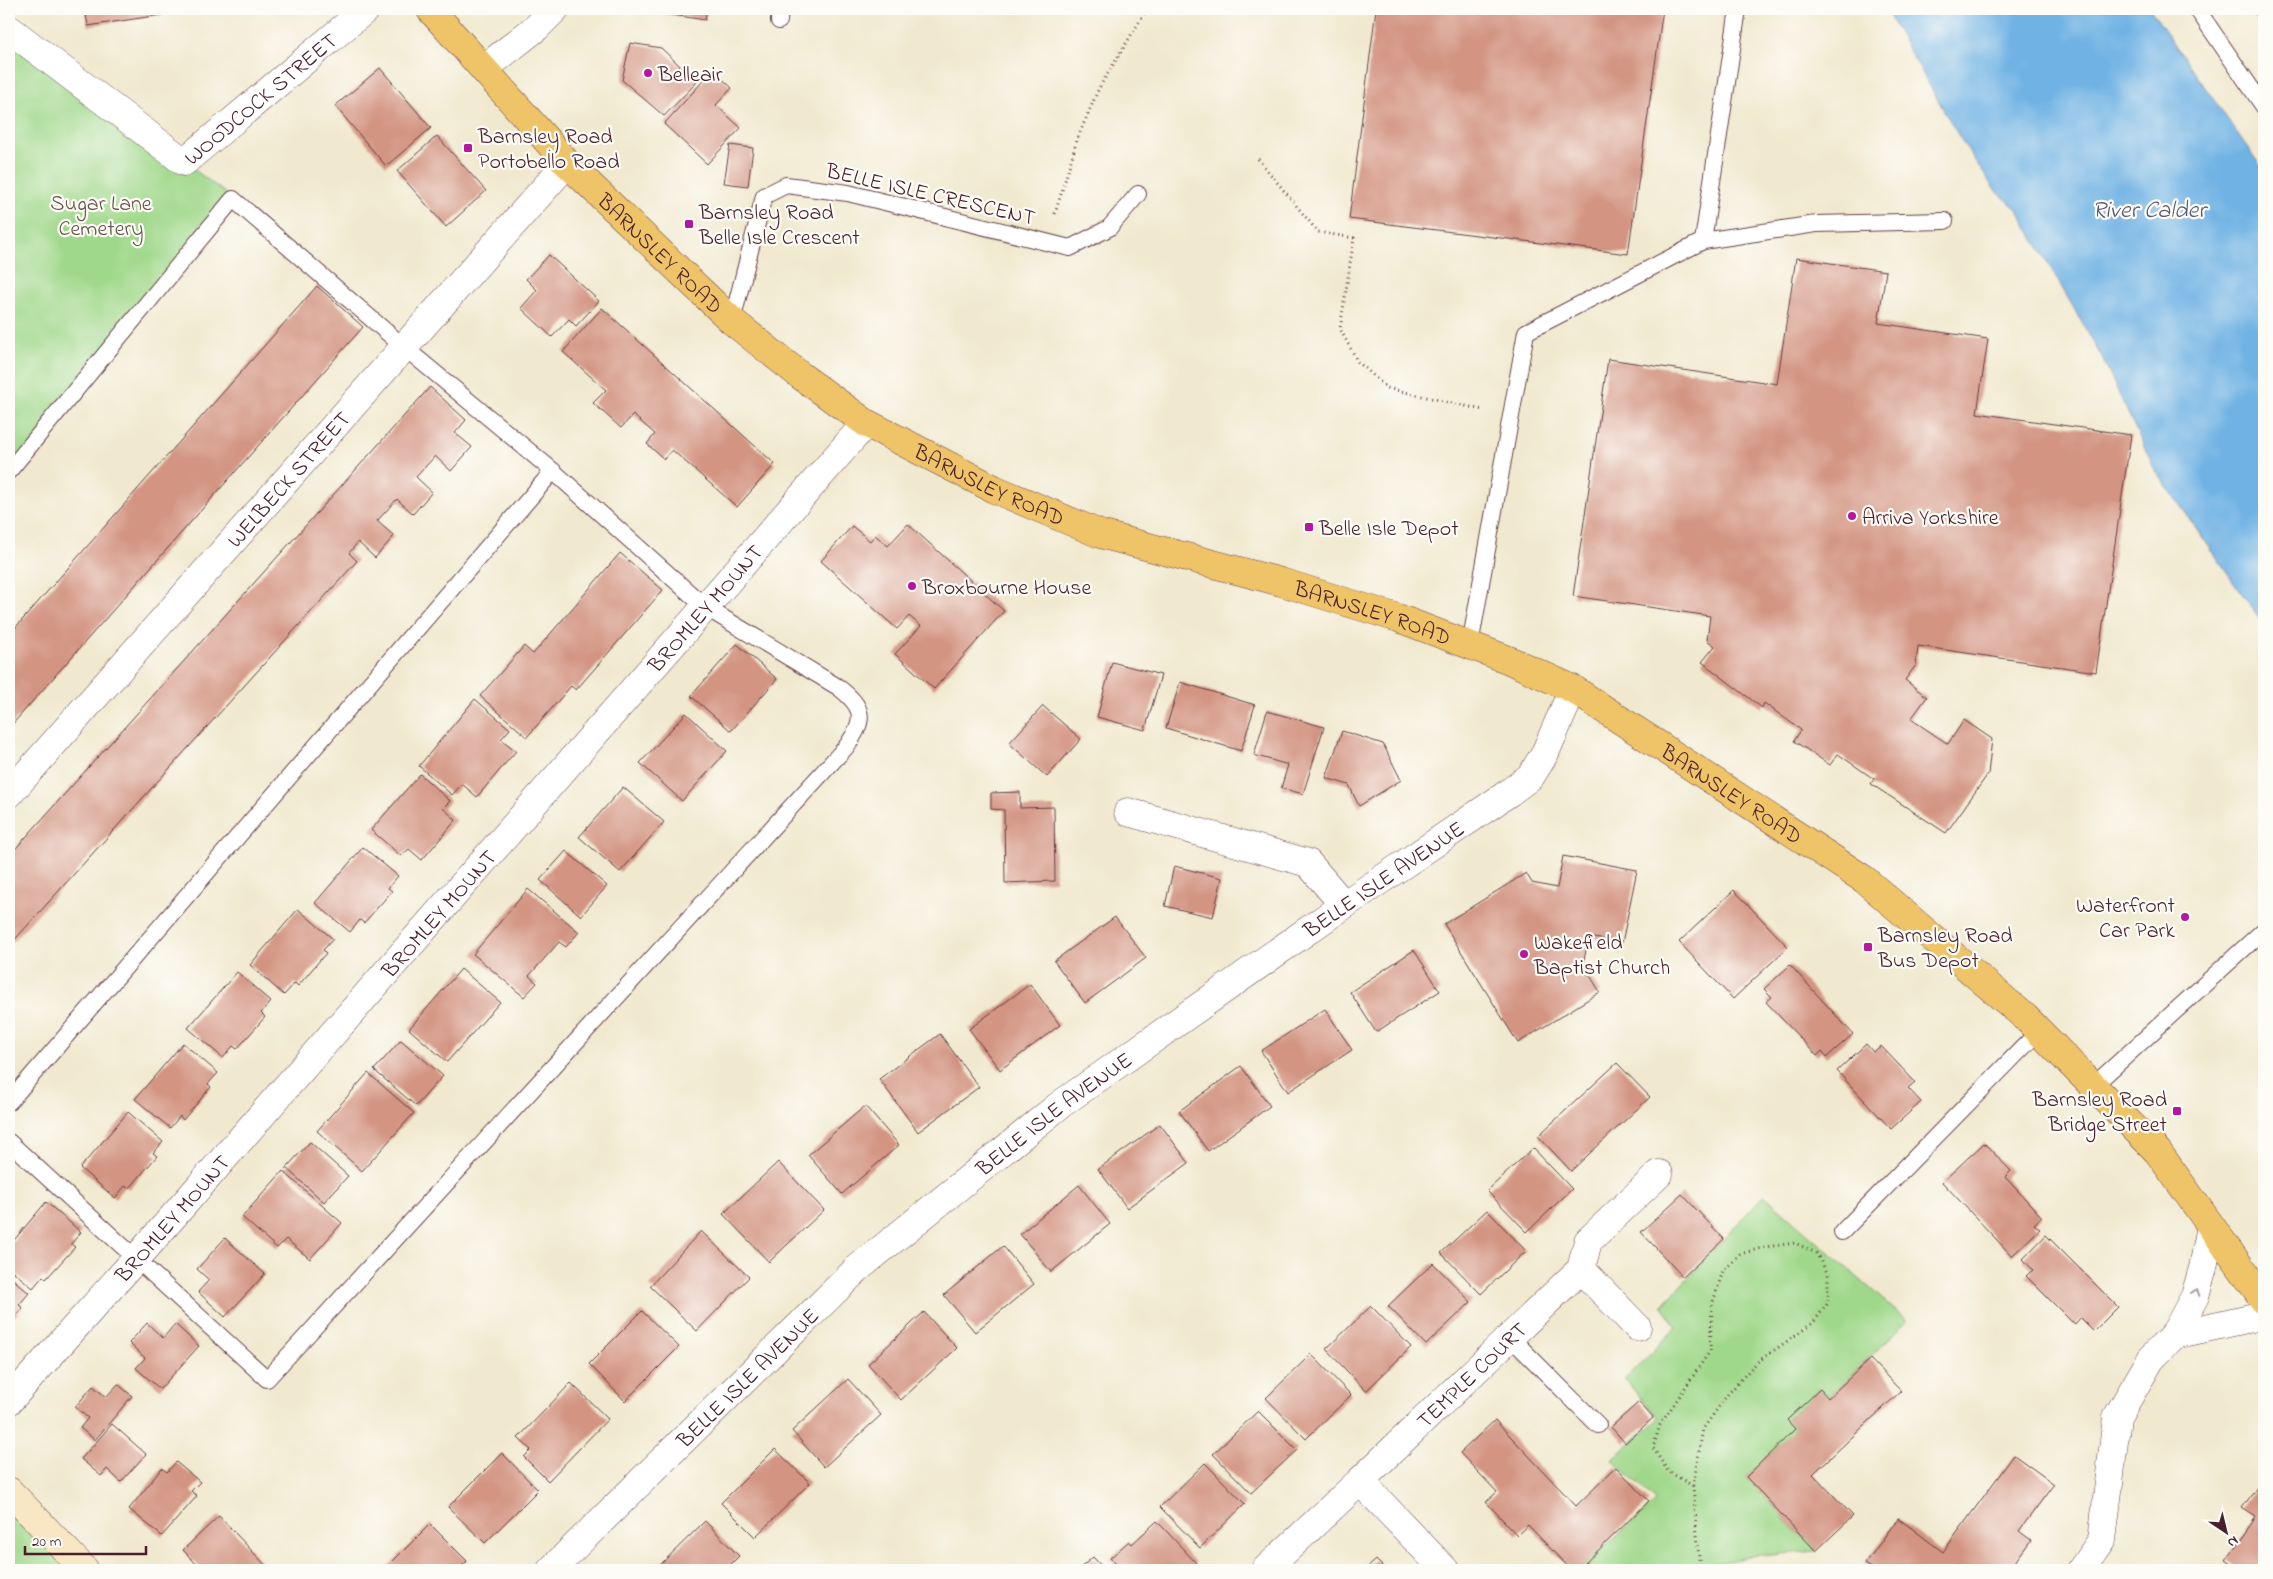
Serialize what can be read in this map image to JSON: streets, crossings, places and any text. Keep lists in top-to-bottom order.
{
  "streets": {
    "main road": ["BARNSLEY ROAD"],
    "street": [
      "WOODCOCK STREET",
      "WELBECK STREET",
      "BROMLEY MOUNT",
      "BELLE ISLE AVENUE",
      "TEMPLE COURT"
    ],
    "lane": ["BELLE ISLE CRESCENT"]
  },
  "crossings": [
    ["BELLE ISLE CRESCENT", "BARNSLEY ROAD"],
    ["BARNSLEY ROAD", "WELBECK STREET"],
    ["BARNSLEY ROAD", "BROMLEY MOUNT"],
    ["BARNSLEY ROAD", "BELLE ISLE AVENUE"]
  ],
  "water": ["River Calder"],
  "parks": ["Sugar Lane Cemetery"],
  "places": {
    "other": [
      "Belleair",
      "Arriva Yorkshire",
      "Broxbourne House",
      "Waterfront Car Park",
      "Wakefield Baptist Church"
    ],
    "transit": [
      "Barnsley Road Portobello Road",
      "Barnsley Road Belle Isle Crescent",
      "Belle Isle Depot",
      "Barnsley Road Bus Depot",
      "Barnsley Road Bridge Street"
    ]
  },
  "scale_bar": "20 m",
  "north": "bottom right"
}
